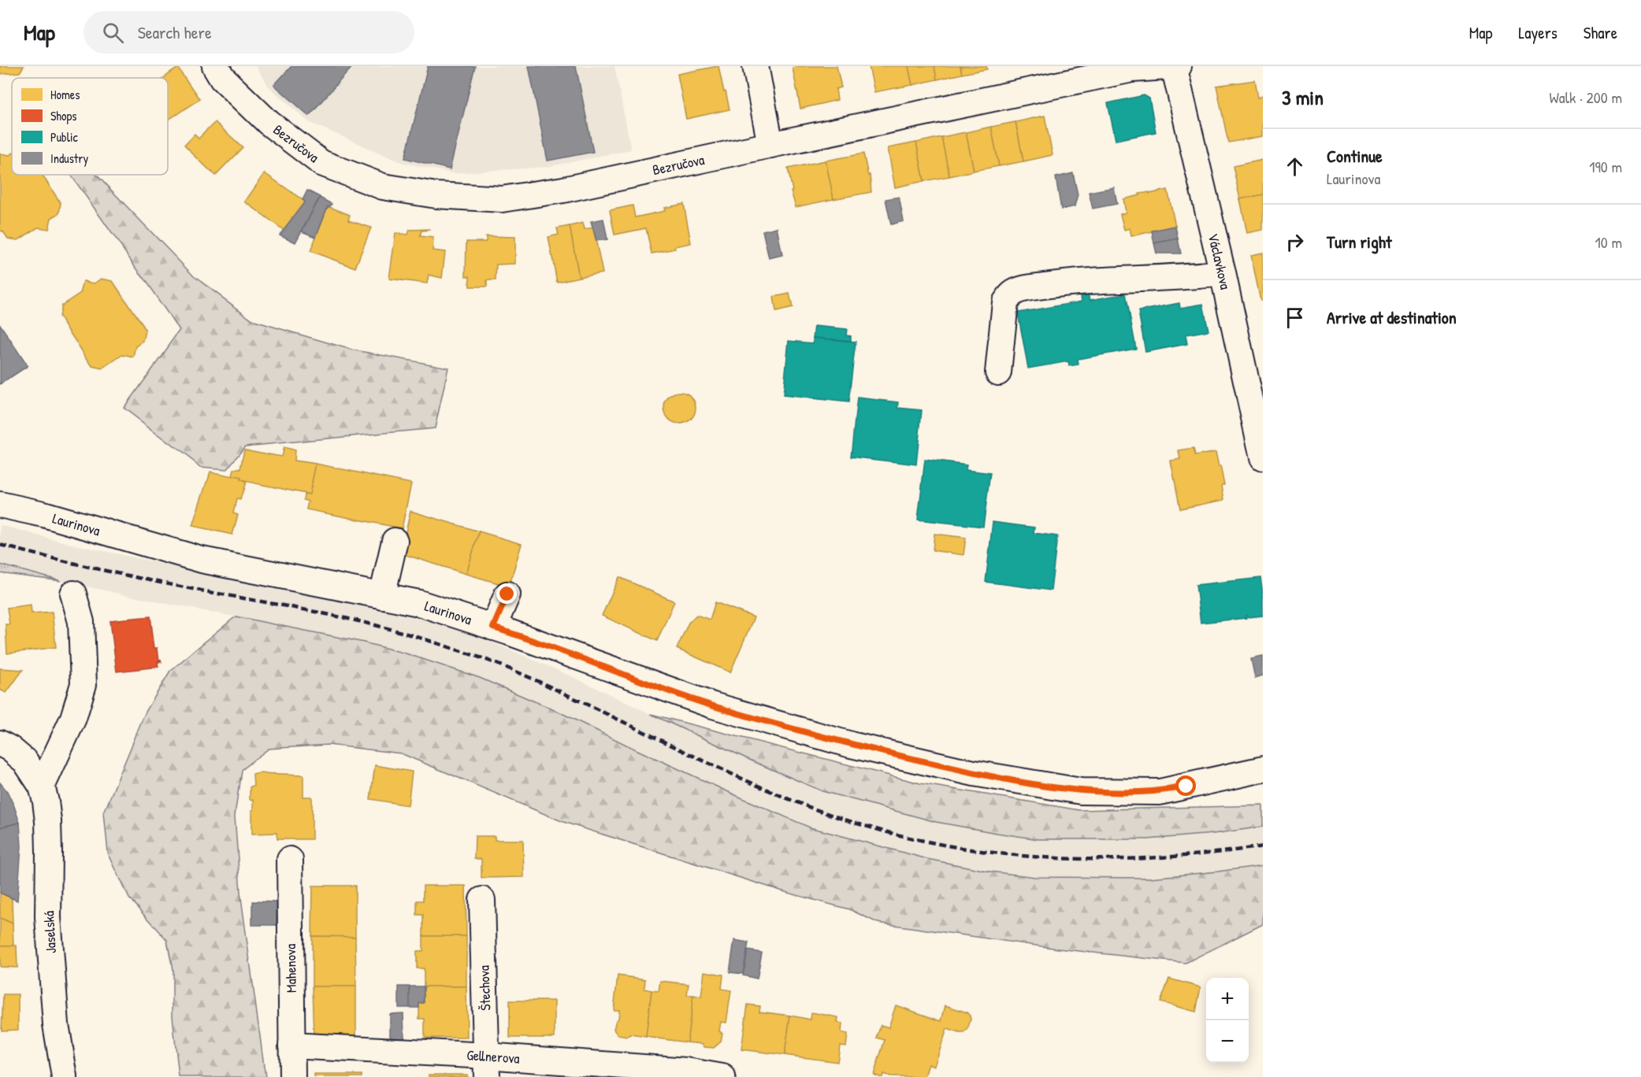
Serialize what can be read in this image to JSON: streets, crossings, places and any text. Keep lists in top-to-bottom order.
{
  "streets": {
    "street": [
      "Bezručova",
      "Václavkova",
      "Laurinova",
      "Jaselská",
      "Mahenova",
      "Štechova",
      "Gellnerova"
    ]
  },
  "crossings": [
    ["Bezručova", "Václavkova"],
    ["Mahenova", "Gellnerova"],
    ["Štechova", "Gellnerova"]
  ],
  "legend": [
    "Homes",
    "Shops",
    "Public",
    "Industry"
  ],
  "page": {
    "header": "Map",
    "search": "Search here",
    "nav": ["Map", "Layers", "Share"],
    "heading": ["3 min", "Walk · 200 m"],
    "list": [
      ["Continue", "Laurinova", "190 m"],
      ["Turn right", "10 m"],
      "Arrive at destination"
    ],
    "map_buttons": ["+", "−"]
  }
}
